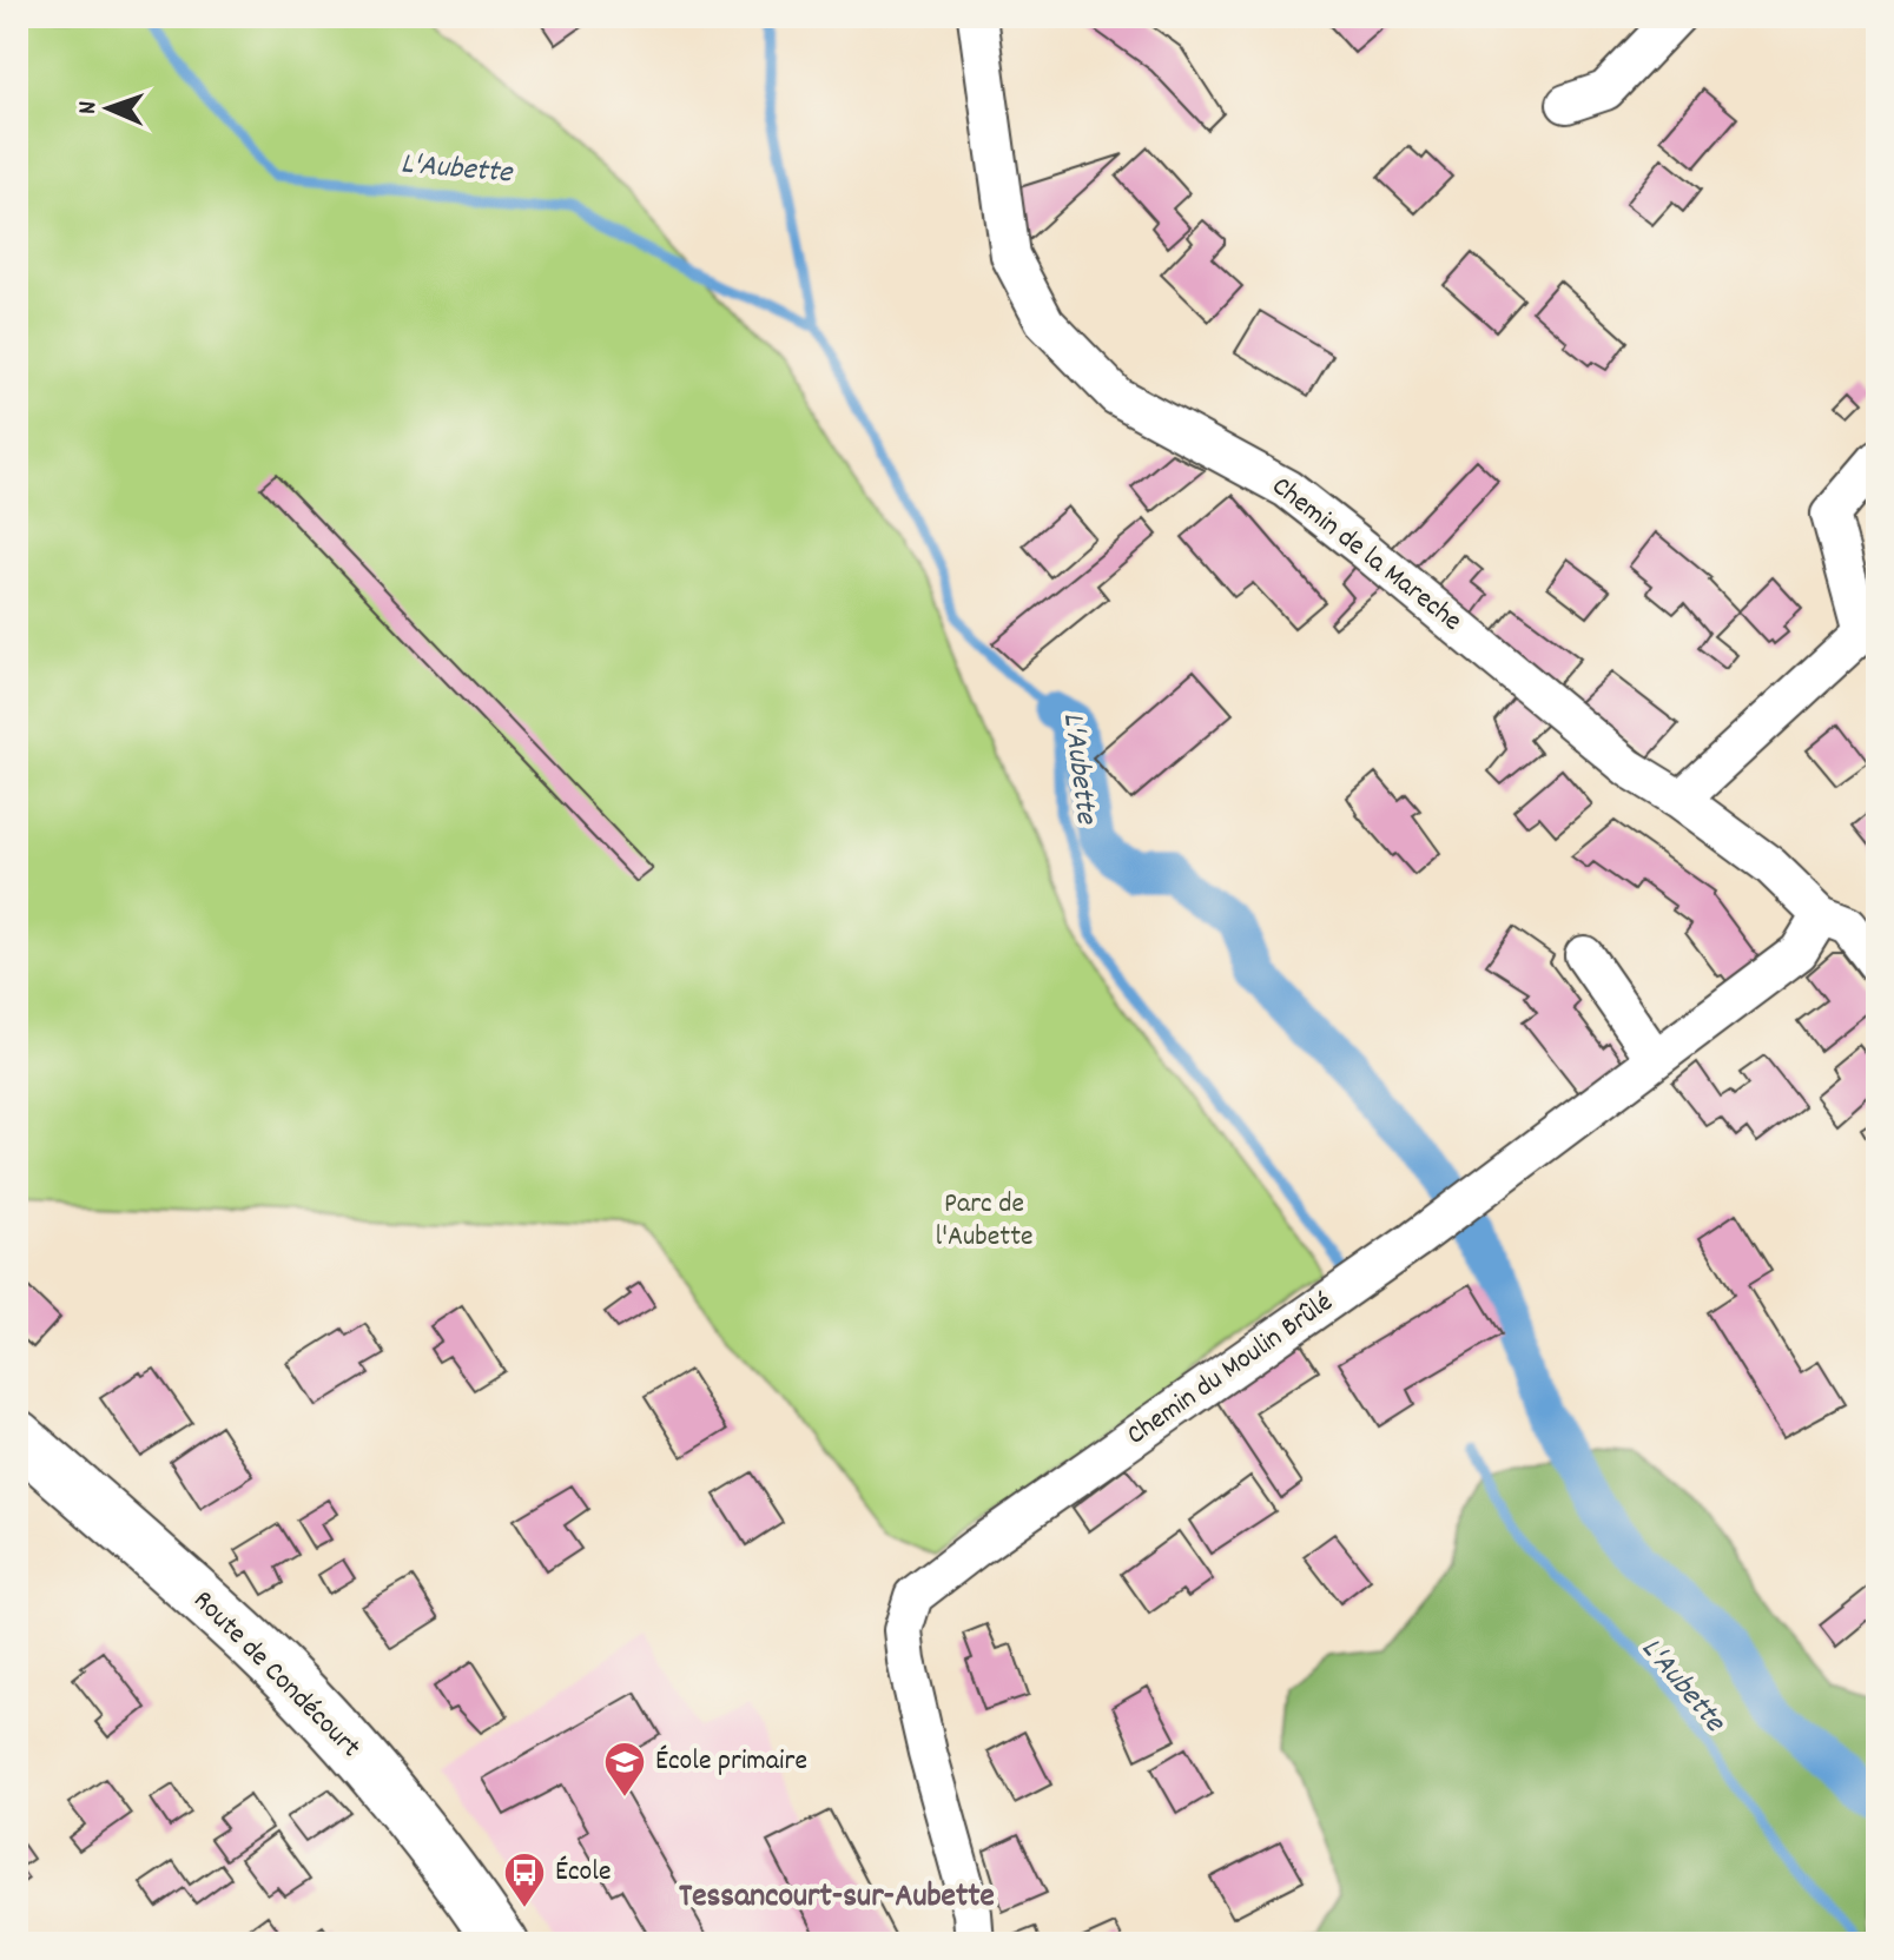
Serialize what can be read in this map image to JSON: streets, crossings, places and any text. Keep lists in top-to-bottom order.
{
  "streets": {
    "street": ["Chemin de la Mareche", "Chemin du Moulin Brûlé", "Route de Condécourt"]
  },
  "crossings": [
    ["Chemin de la Mareche", "Chemin du Moulin Brûlé"]
  ],
  "districts": ["Tessancourt-sur-Aubette"],
  "water": ["L'Aubette"],
  "parks": ["Parc de l'Aubette"],
  "places": {
    "school or university": ["École primaire"],
    "bus stop": ["École"]
  },
  "north": "left"
}
